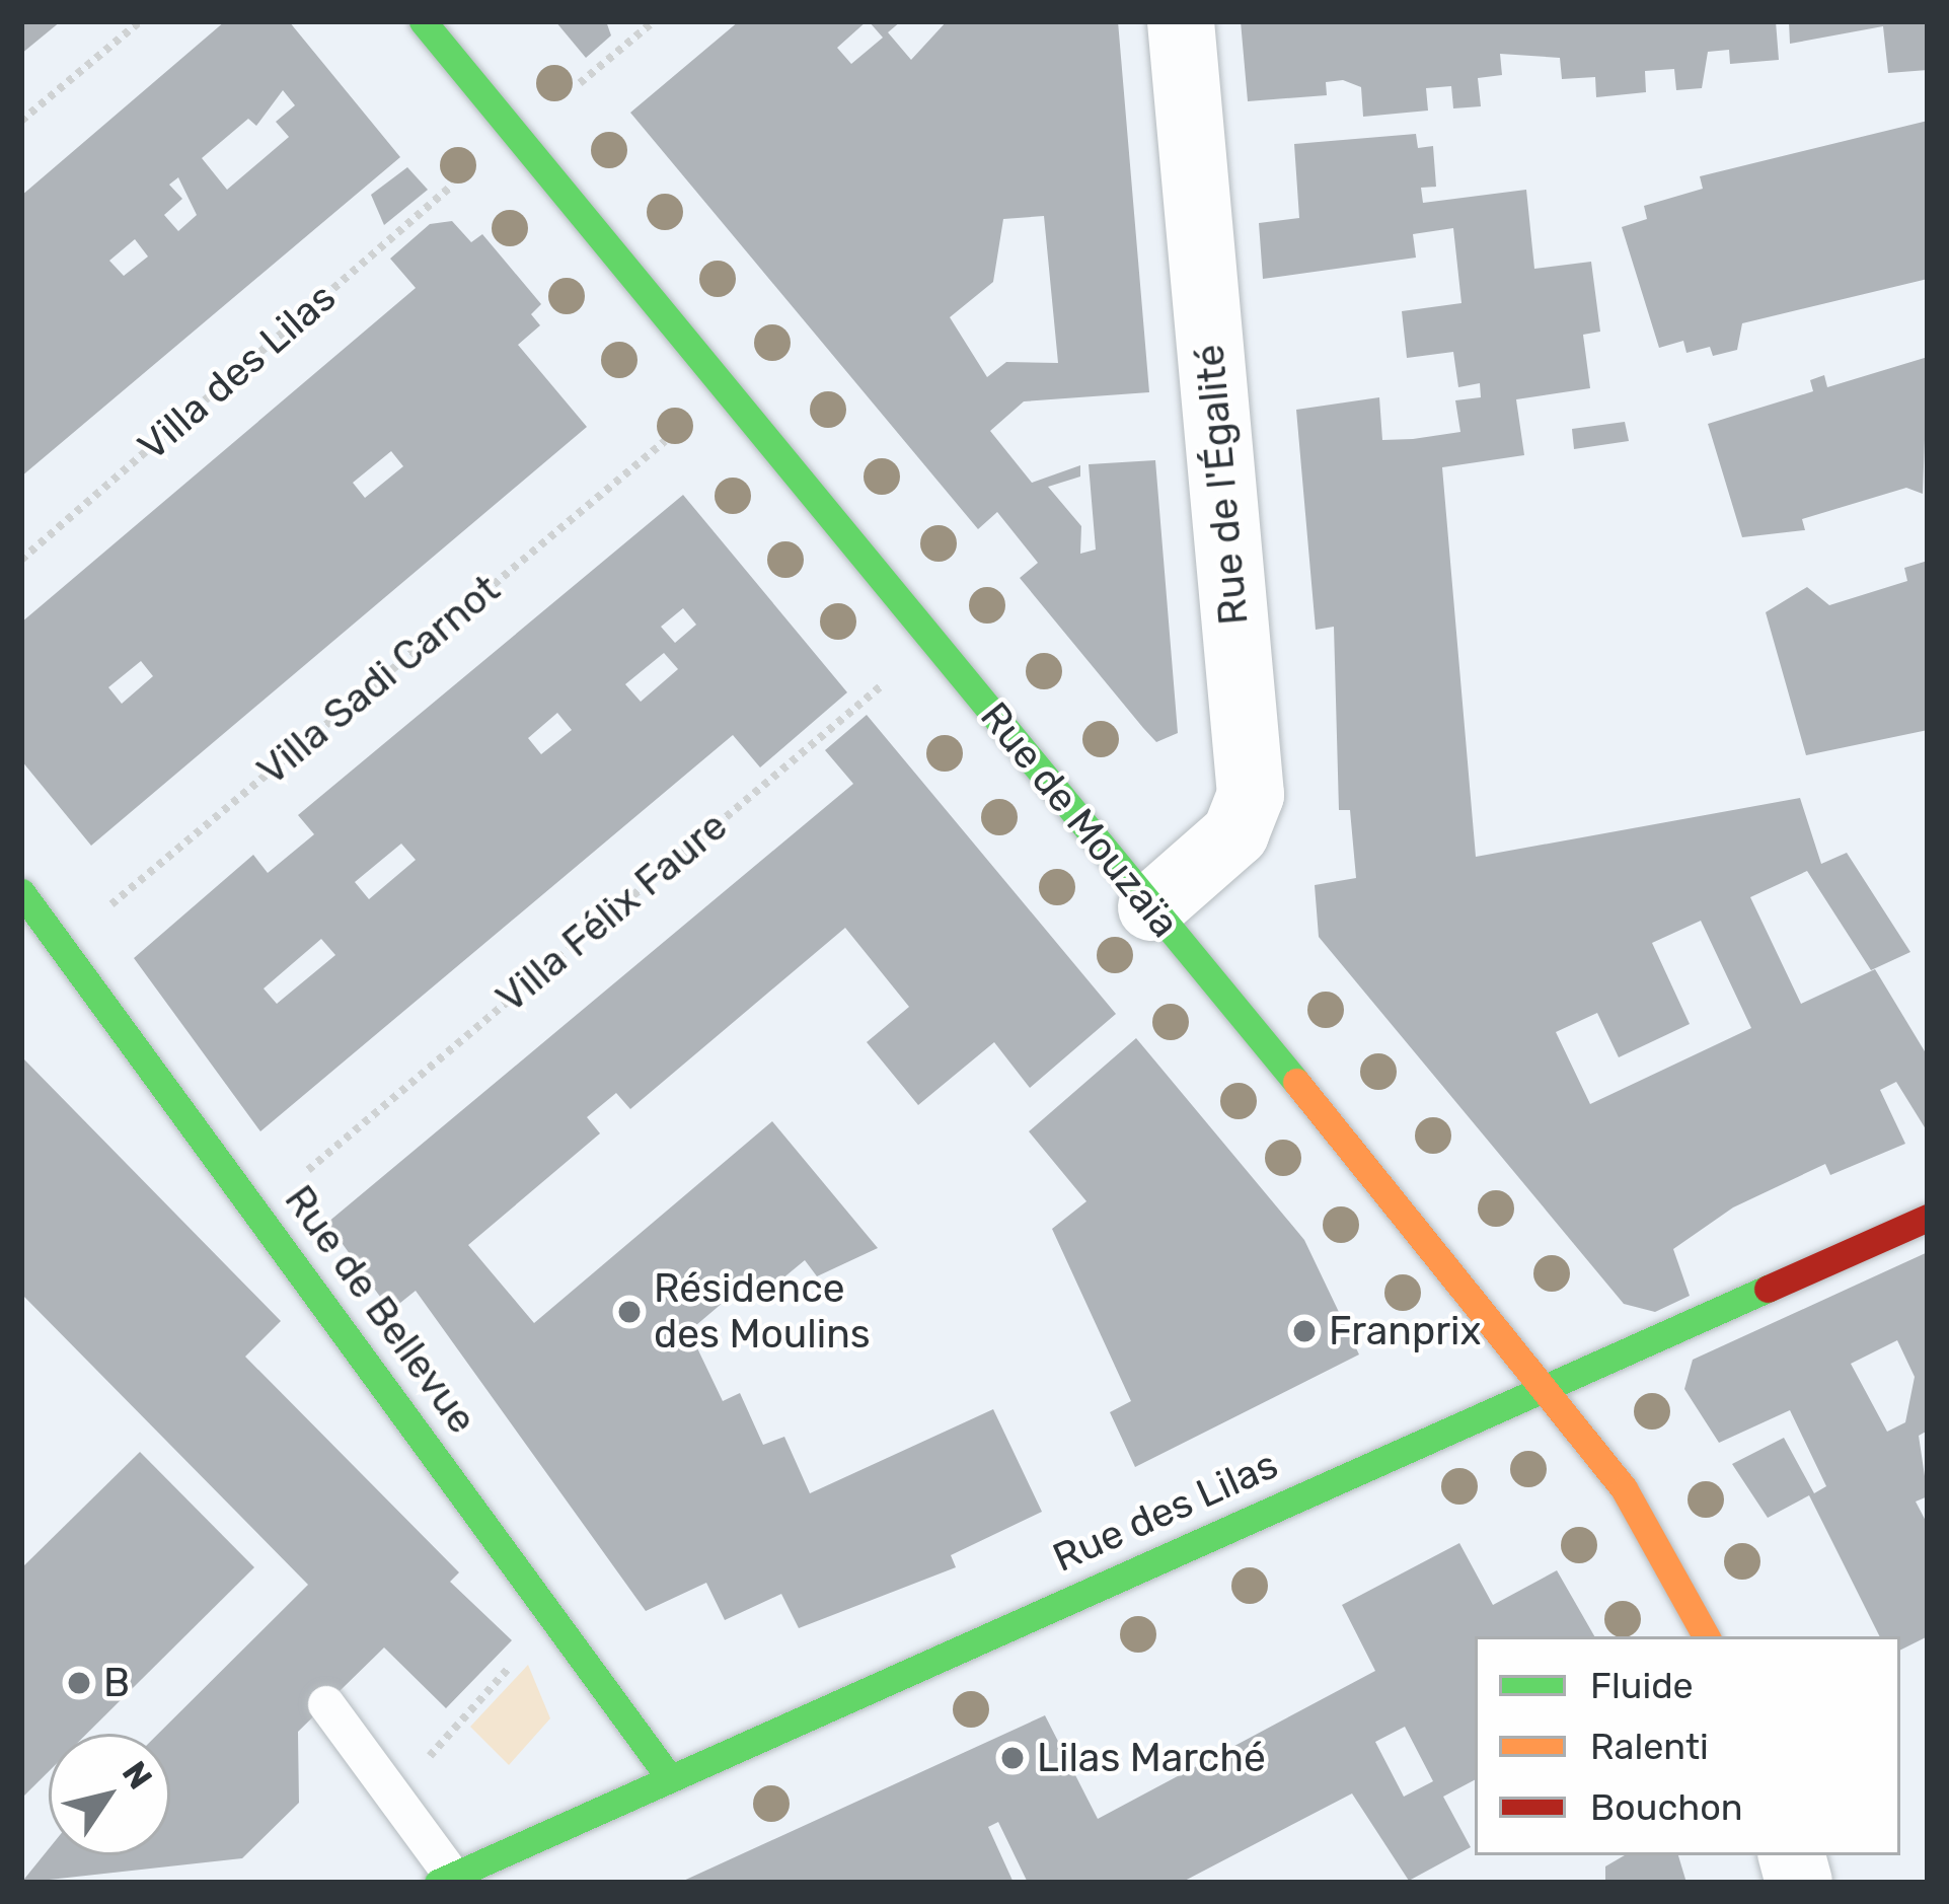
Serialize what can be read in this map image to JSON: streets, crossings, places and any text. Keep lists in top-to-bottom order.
{
  "streets": {
    "street": [
      "Rue de l'Égalité",
      "Rue de Mouzaïa",
      "Rue de Bellevue",
      "Rue des Lilas"
    ],
    "path": ["Villa des Lilas", "Villa Sadi Carnot", "Villa Félix Faure"]
  },
  "crossings": [
    ["Rue de l'Égalité", "Rue de Mouzaïa"],
    ["Rue de Mouzaïa", "Villa Félix Faure"],
    ["Rue de Mouzaïa", "Rue des Lilas"],
    ["Rue de Bellevue", "Rue des Lilas"]
  ],
  "places": [
    "Résidence des Moulins",
    "Franprix",
    "B",
    "Lilas Marché"
  ],
  "legend": ["Fluide", "Ralenti", "Bouchon"],
  "north": "top right"
}
